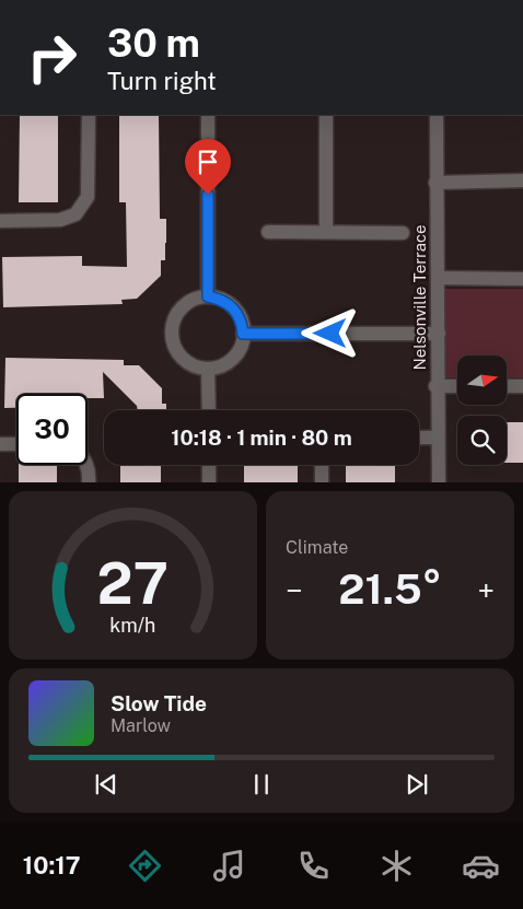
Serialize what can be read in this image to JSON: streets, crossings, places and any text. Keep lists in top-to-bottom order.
{
  "streets": {
    "street": ["Nelsonville Terrace"]
  },
  "north": "right",
  "page": {
    "turn": ["30 m", "Turn right"],
    "limit": "30",
    "trip": "10:18 · 1 min · 80 m",
    "tile": "Climate",
    "heat": ["−", "21.5°", "+"],
    "song": ["Slow Tide", "Marlow"],
    "tabs": "10:17",
    "gauge": ["27", "km/h"]
  }
}
